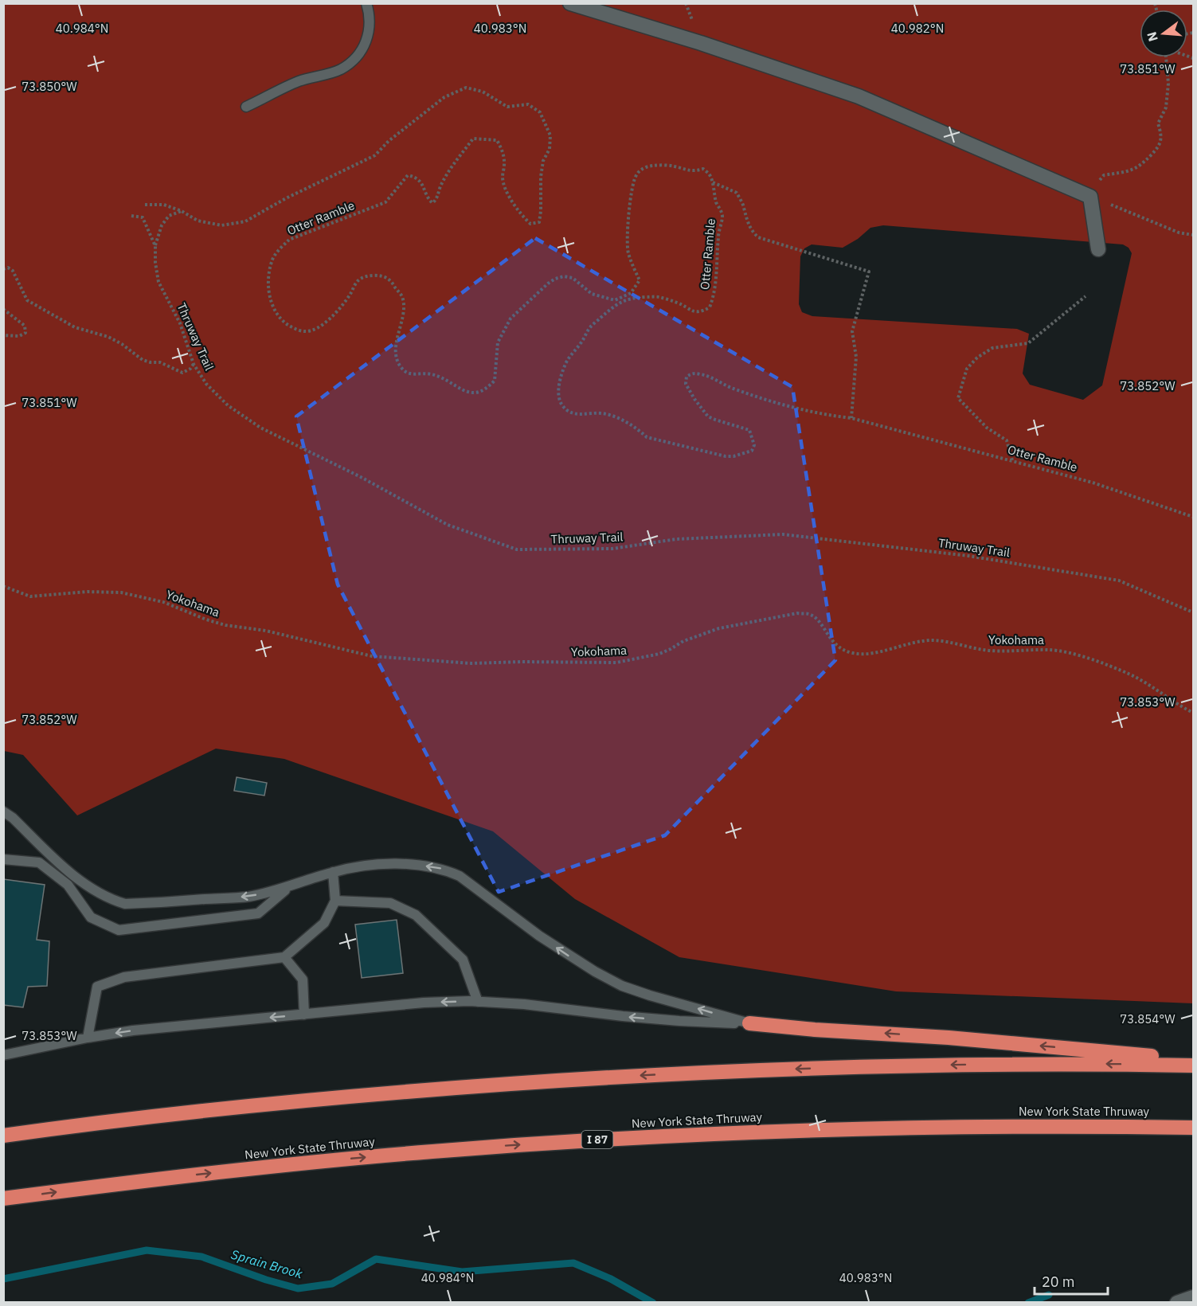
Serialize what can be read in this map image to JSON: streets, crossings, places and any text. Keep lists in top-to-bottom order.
{
  "streets": {
    "highway": ["New York State Thruway", "I 87"],
    "path": ["Otter Ramble", "Thruway Trail", "Yokohama"]
  },
  "water": ["Sprain Brook"],
  "scale_bar": "20 m",
  "north": "left",
  "coordinates": [
    "40.984°N",
    "40.983°N",
    "40.982°N",
    "73.851°W",
    "73.850°W",
    "73.852°W",
    "73.853°W",
    "73.854°W"
  ]
}
